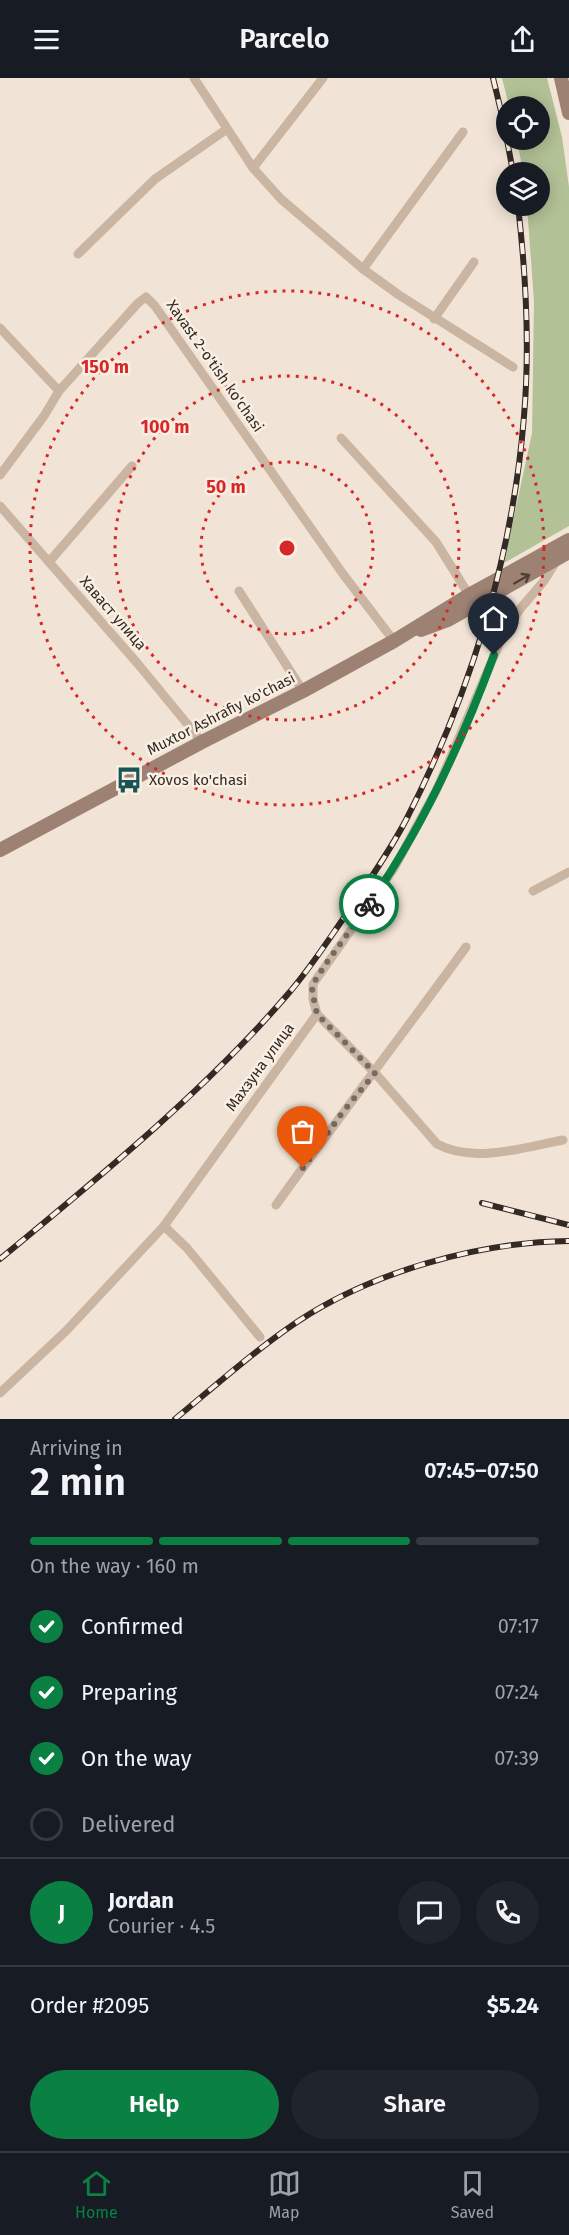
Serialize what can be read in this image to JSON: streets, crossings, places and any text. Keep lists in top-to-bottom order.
{
  "streets": {
    "main road": ["Muxtor Ashrafiy ko'chasi"],
    "street": ["Xavast 2-o'tish ko'chasi", "Хаваст улица", "Махзуна улица"]
  },
  "crossings": [
    ["Xavast 2-o'tish ko'chasi", "Muxtor Ashrafiy ko'chasi"],
    ["Хаваст улица", "Muxtor Ashrafiy ko'chasi"]
  ],
  "places": {
    "bus stop": ["Xovos ko'chasi"]
  },
  "page": {
    "header": "Parcelo",
    "heading": ["2 min", "Arriving in", "07:45–07:50"],
    "panel": [
      "Jordan",
      "Courier · 4.5",
      "Order #2095",
      "$5.24"
    ],
    "bar": "On the way · 160 m",
    "list": [
      ["Confirmed", "07:17"],
      ["Preparing", "07:24"],
      ["On the way", "07:39"],
      "Delivered"
    ],
    "round": "J",
    "buttons": ["Help", "Share"],
    "tabs": ["Home", "Map", "Saved"]
  },
  "rings": ["150 m", "100 m", "50 m"]
}
